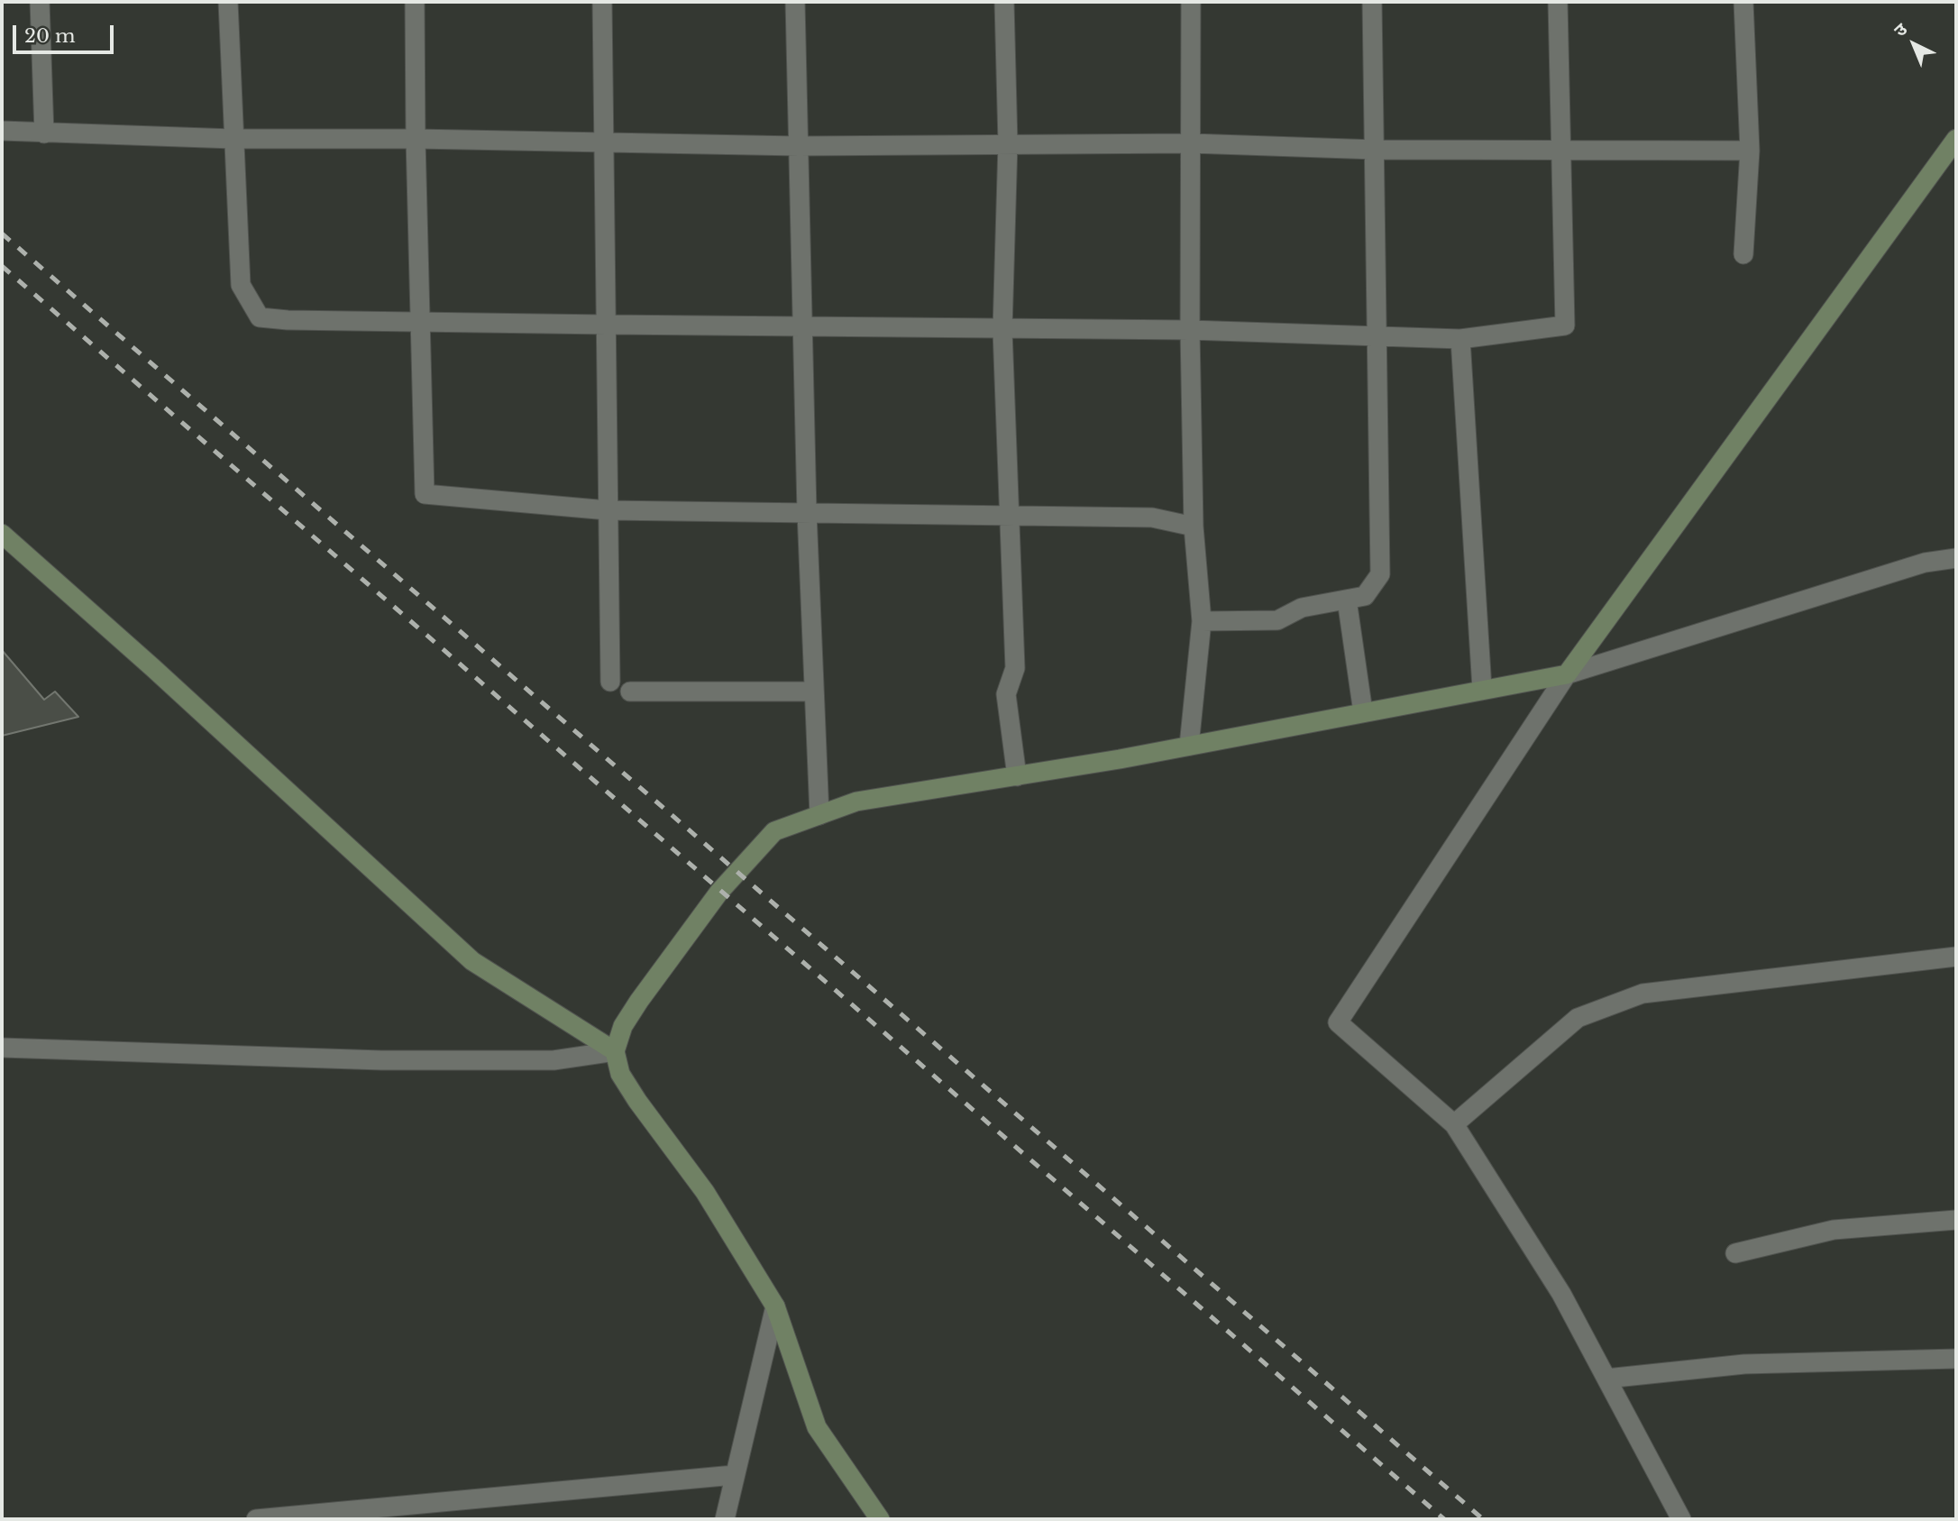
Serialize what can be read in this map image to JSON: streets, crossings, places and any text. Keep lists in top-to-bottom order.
{
  "scale_bar": "20 m",
  "north": "top left"
}
